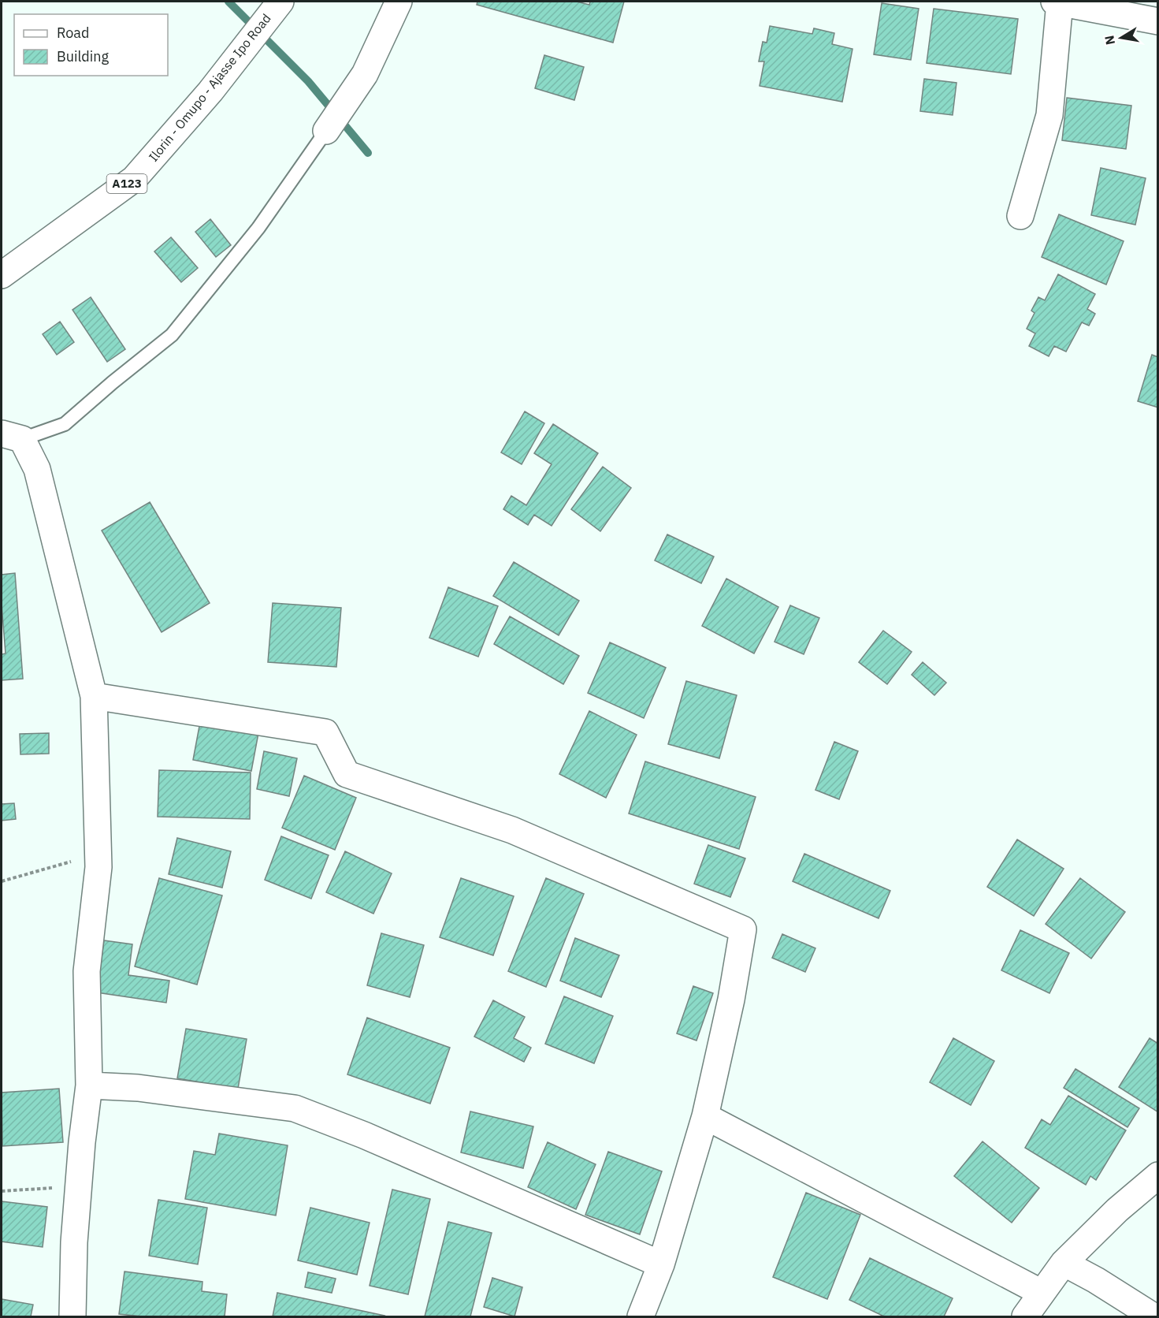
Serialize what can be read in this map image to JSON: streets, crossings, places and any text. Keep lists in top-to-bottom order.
{
  "streets": {
    "main road": ["Ilorin - Omupo - Ajasse Ipo Road", "A123"]
  },
  "legend": ["Road", "Building"],
  "north": "left"
}
